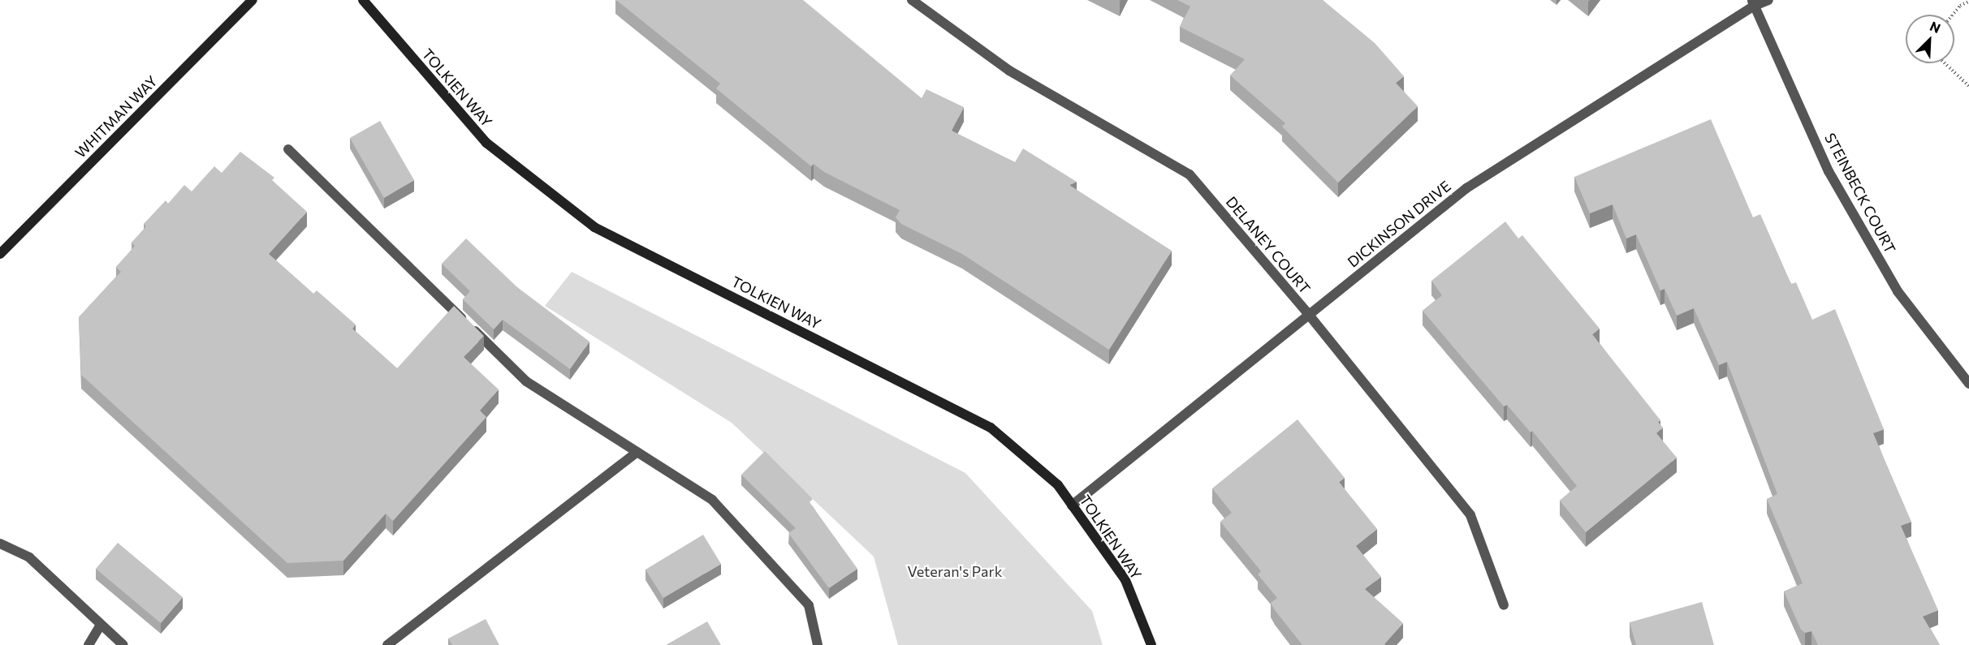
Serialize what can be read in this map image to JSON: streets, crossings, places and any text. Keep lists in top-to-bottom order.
{
  "streets": {
    "street": [
      "TOLKIEN WAY",
      "WHITMAN WAY",
      "STEINBECK COURT",
      "DICKINSON DRIVE",
      "DELANEY COURT"
    ]
  },
  "crossings": [
    ["TOLKIEN WAY", "DICKINSON DRIVE"],
    ["STEINBECK COURT", "DICKINSON DRIVE"],
    ["DICKINSON DRIVE", "DELANEY COURT"]
  ],
  "parks": ["Veteran's Park"],
  "north": "top right"
}
